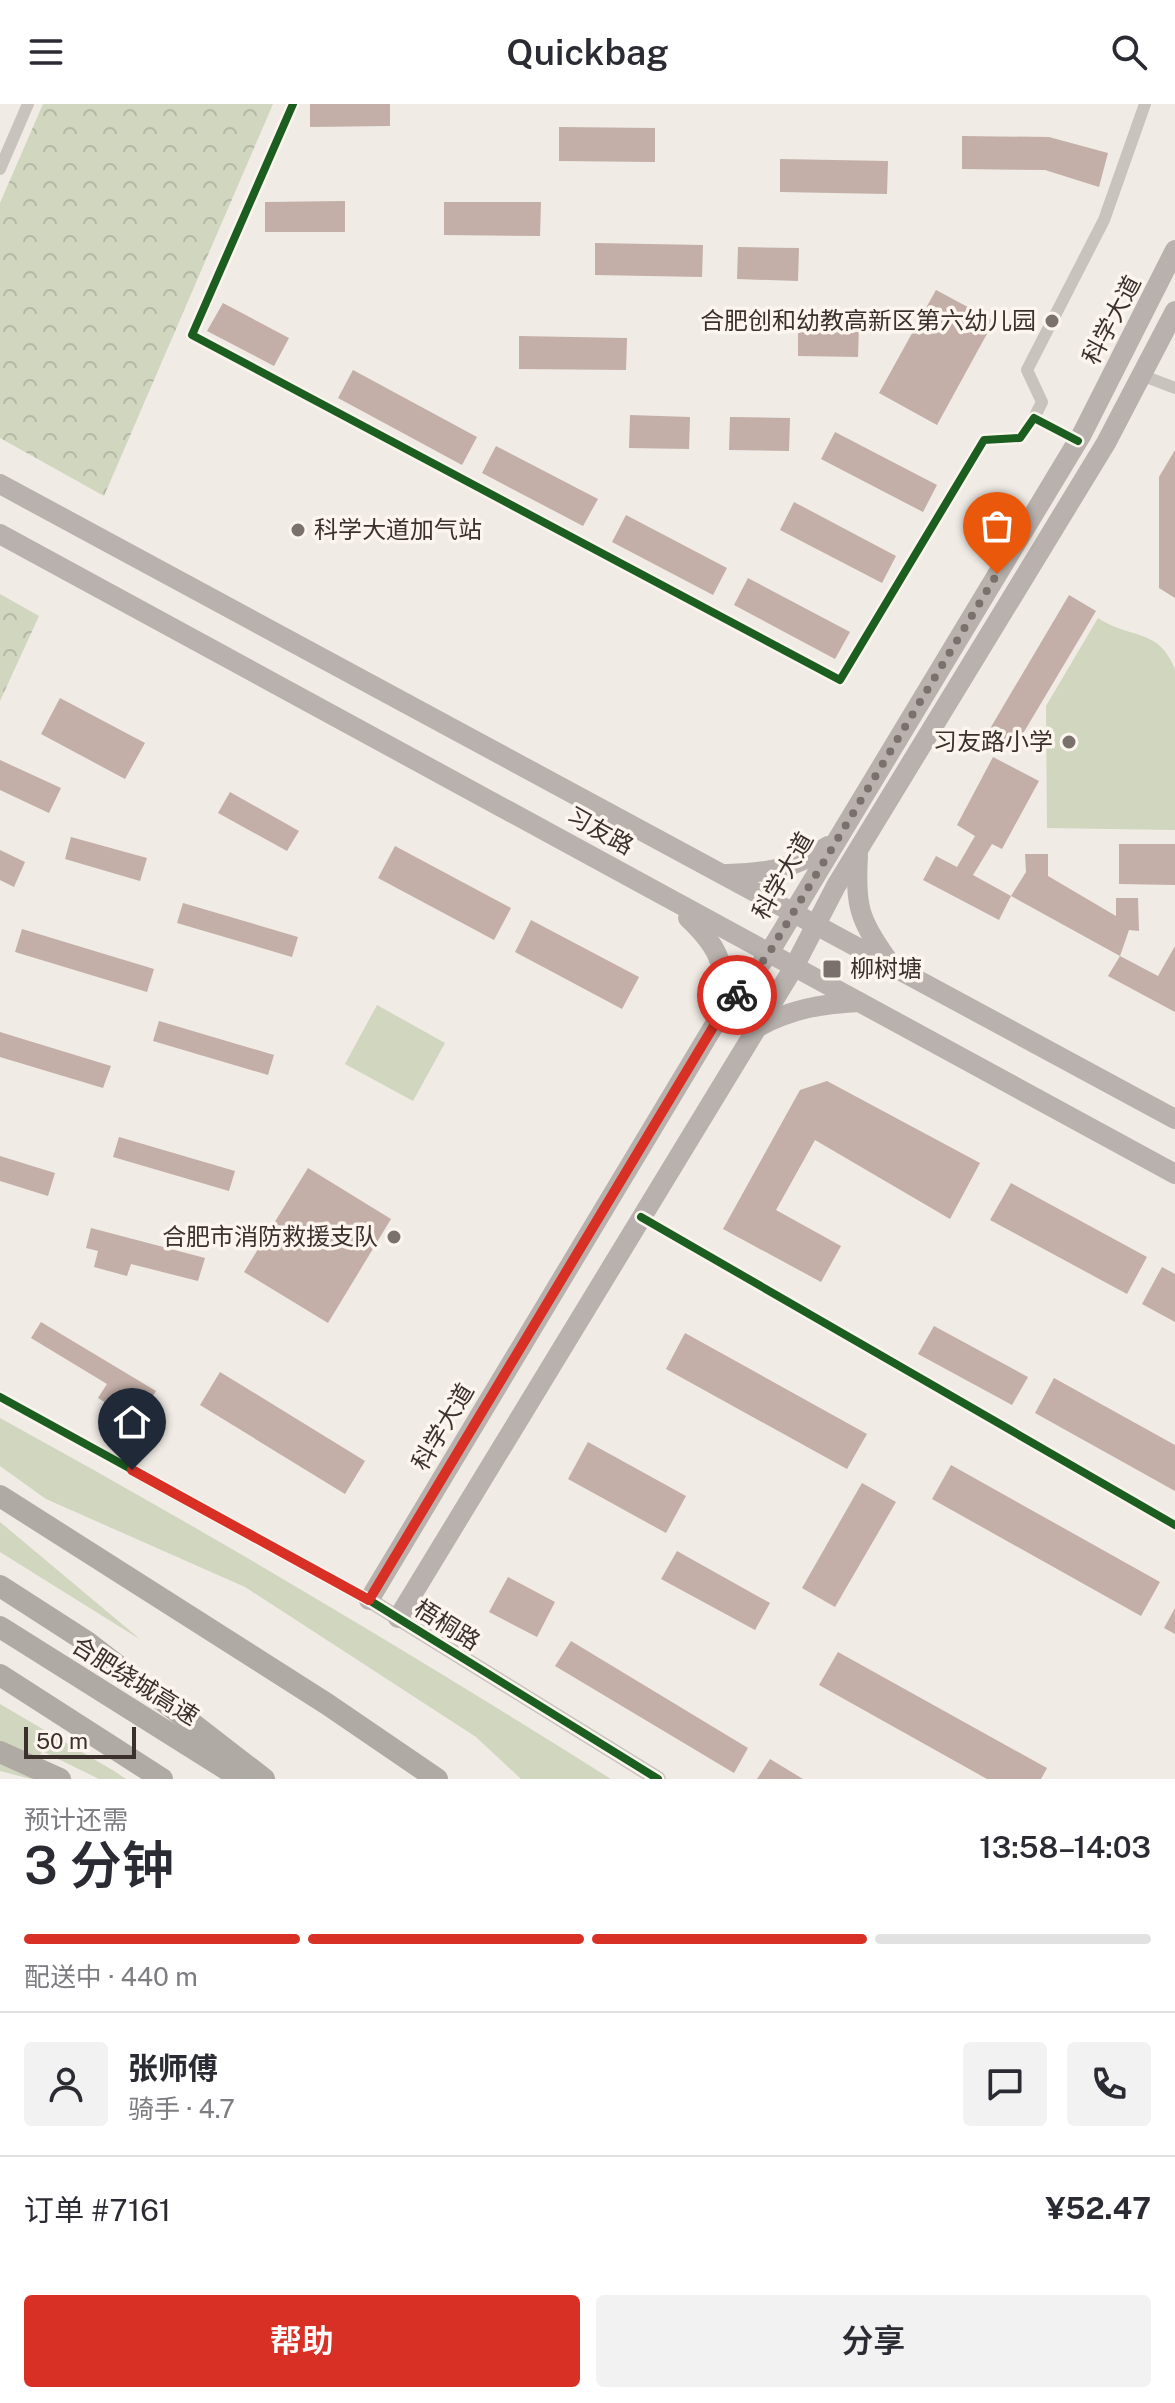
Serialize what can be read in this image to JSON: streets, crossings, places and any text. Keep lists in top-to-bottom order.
{
  "streets": {
    "highway": ["合肥绕城高速"],
    "main road": ["科学大道", "习友路"],
    "street": ["梧桐路"]
  },
  "crossings": [
    ["科学大道", "习友路"],
    ["科学大道", "梧桐路"]
  ],
  "places": {
    "other": [
      "合肥创和幼教高新区第六幼儿园",
      "科学大道加气站",
      "习友路小学",
      "合肥市消防救援支队"
    ],
    "transit": ["柳树塘"]
  },
  "scale_bar": "50 m",
  "page": {
    "header": "Quickbag",
    "scale": "50 m",
    "heading": ["3 分钟", "预计还需", "13:58–14:03"],
    "panel": [
      "张师傅",
      "骑手 · 4.7",
      "订单 #7161",
      "¥52.47"
    ],
    "bar": "配送中 · 440 m",
    "buttons": ["帮助", "分享"]
  }
}
